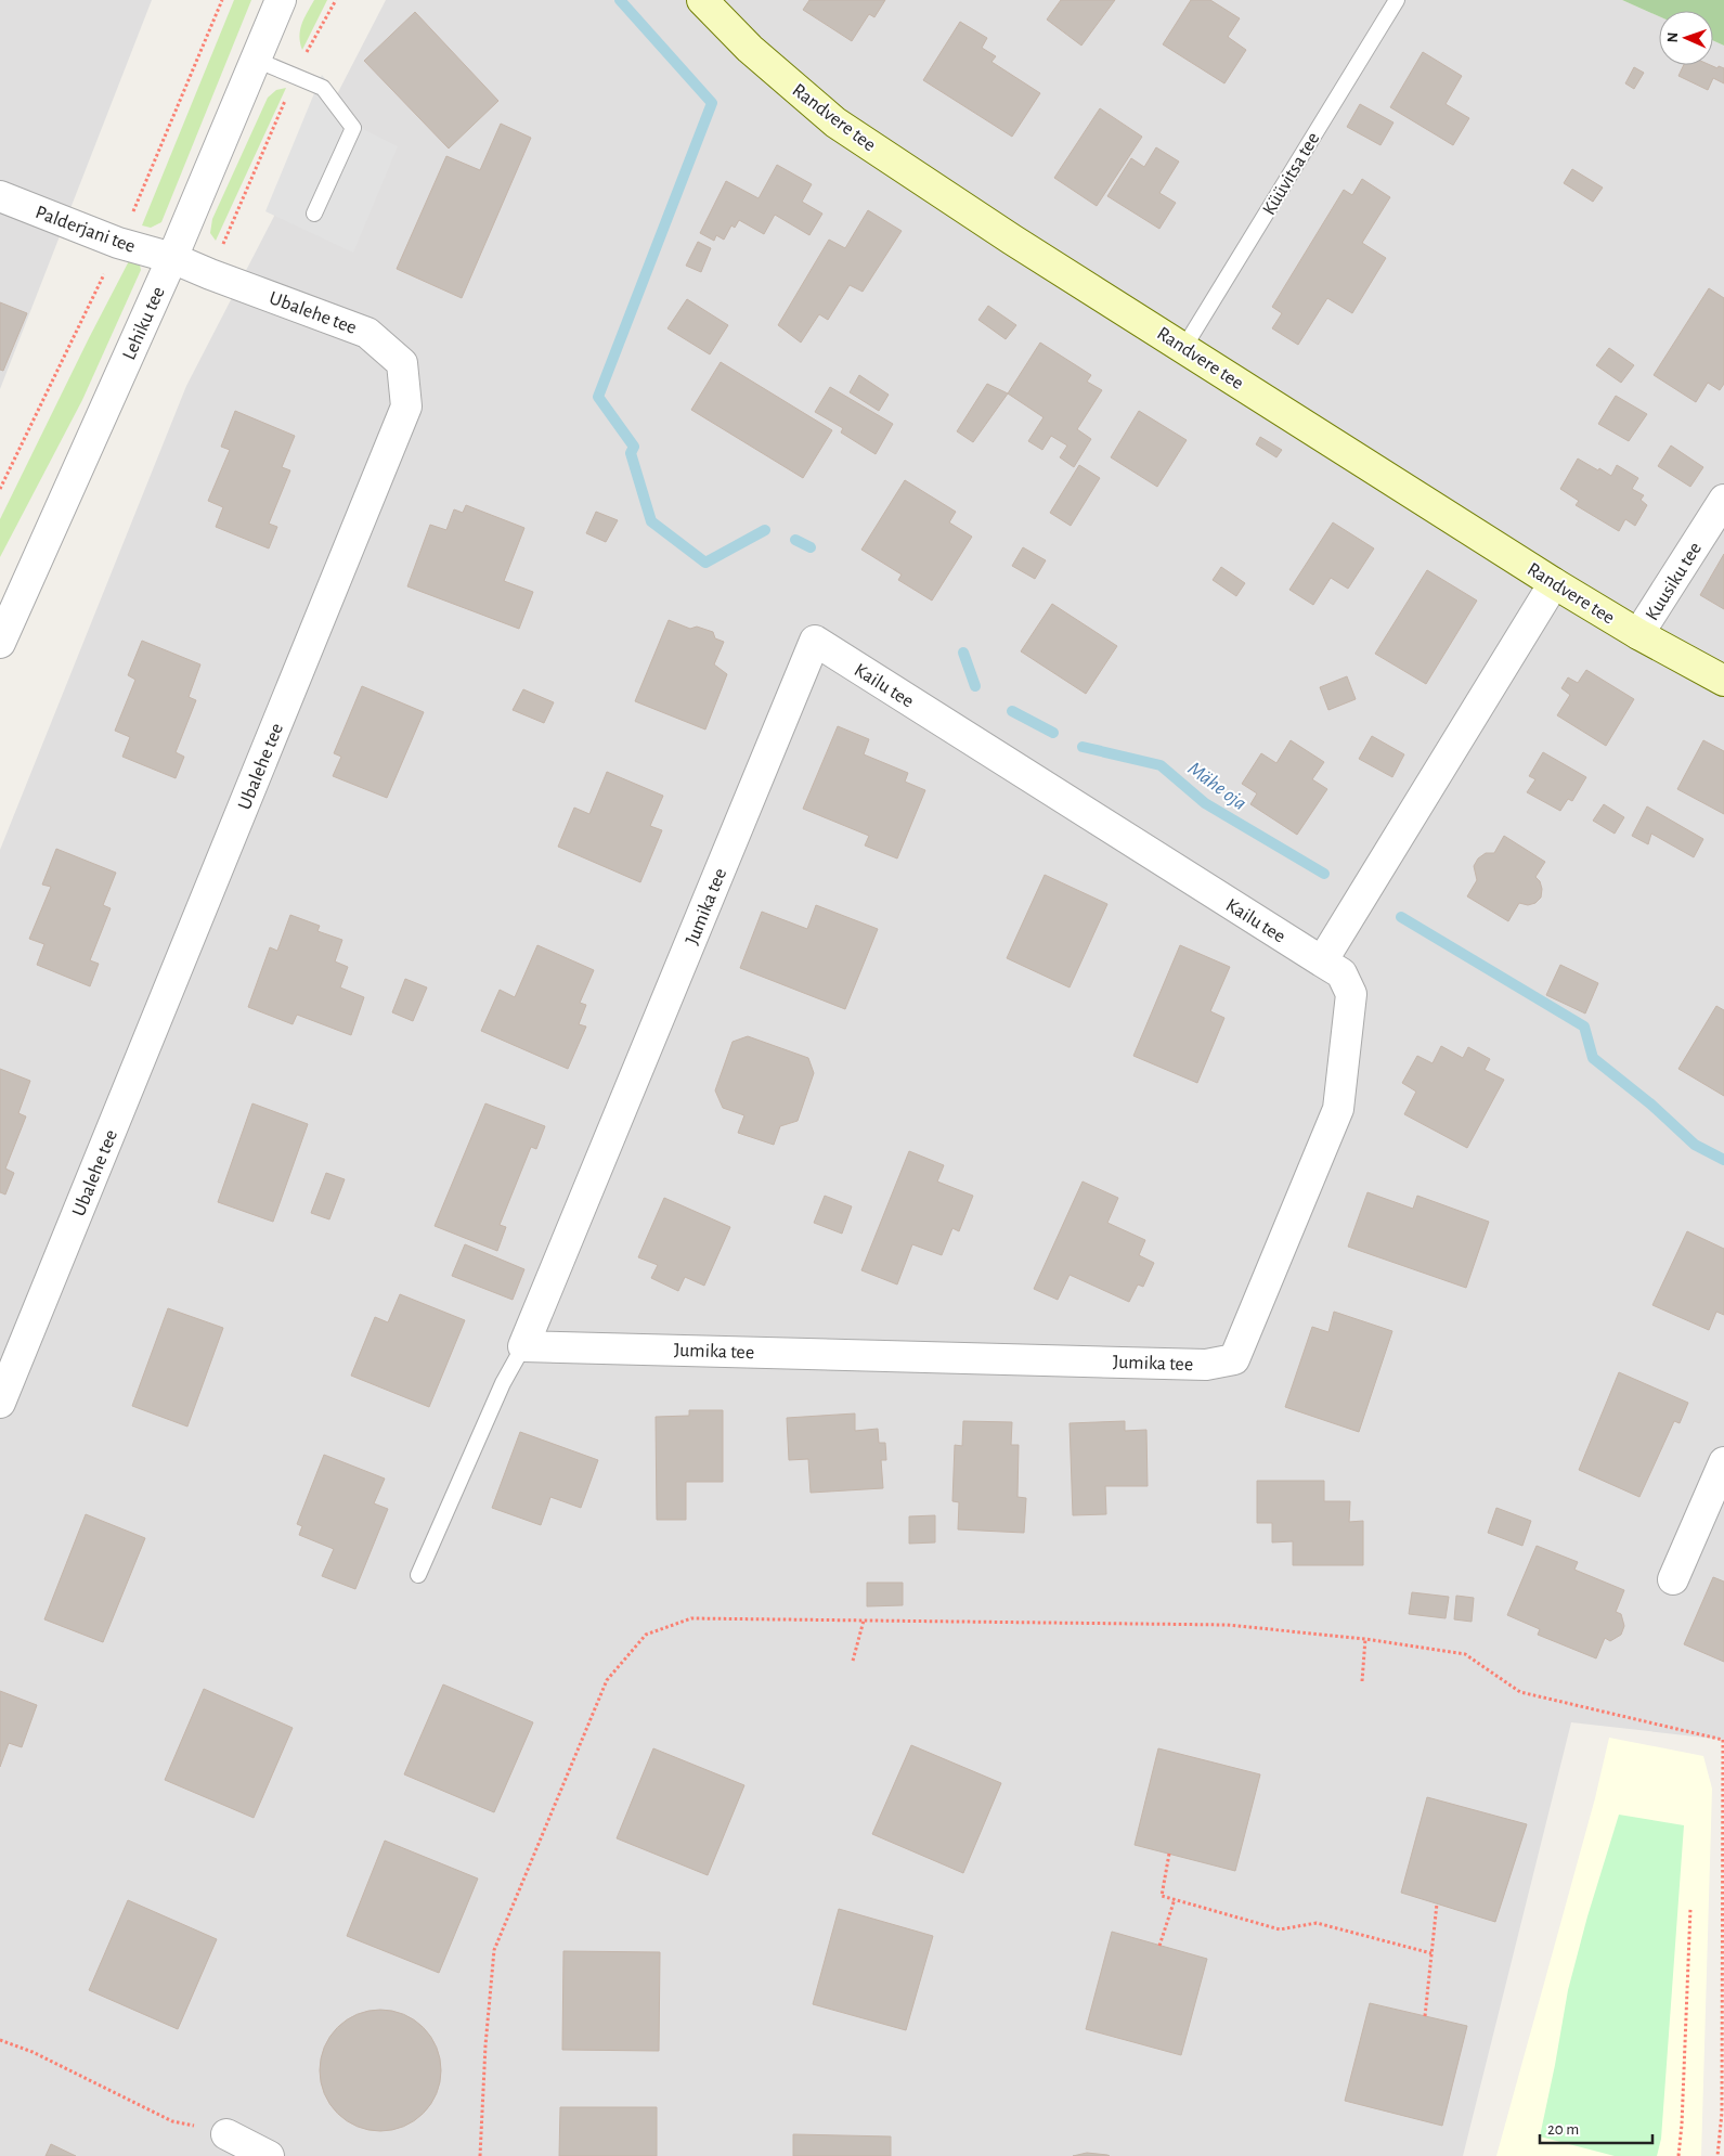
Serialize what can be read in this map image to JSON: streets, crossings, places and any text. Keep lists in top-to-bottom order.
{
  "streets": {
    "main road": ["Randvere tee"],
    "street": [
      "Palderjani tee",
      "Ubalehe tee",
      "Lehiku tee",
      "Kuusiku tee",
      "Kailu tee",
      "Jumika tee"
    ],
    "lane": ["Küüvitsa tee"]
  },
  "crossings": [
    ["Randvere tee", "Küüvitsa tee"],
    ["Randvere tee", "Kuusiku tee"],
    ["Palderjani tee", "Ubalehe tee"],
    ["Palderjani tee", "Lehiku tee"],
    ["Ubalehe tee", "Lehiku tee"],
    ["Kailu tee", "Jumika tee"]
  ],
  "water": ["Mähe oja"],
  "scale_bar": "20 m",
  "north": "left"
}
